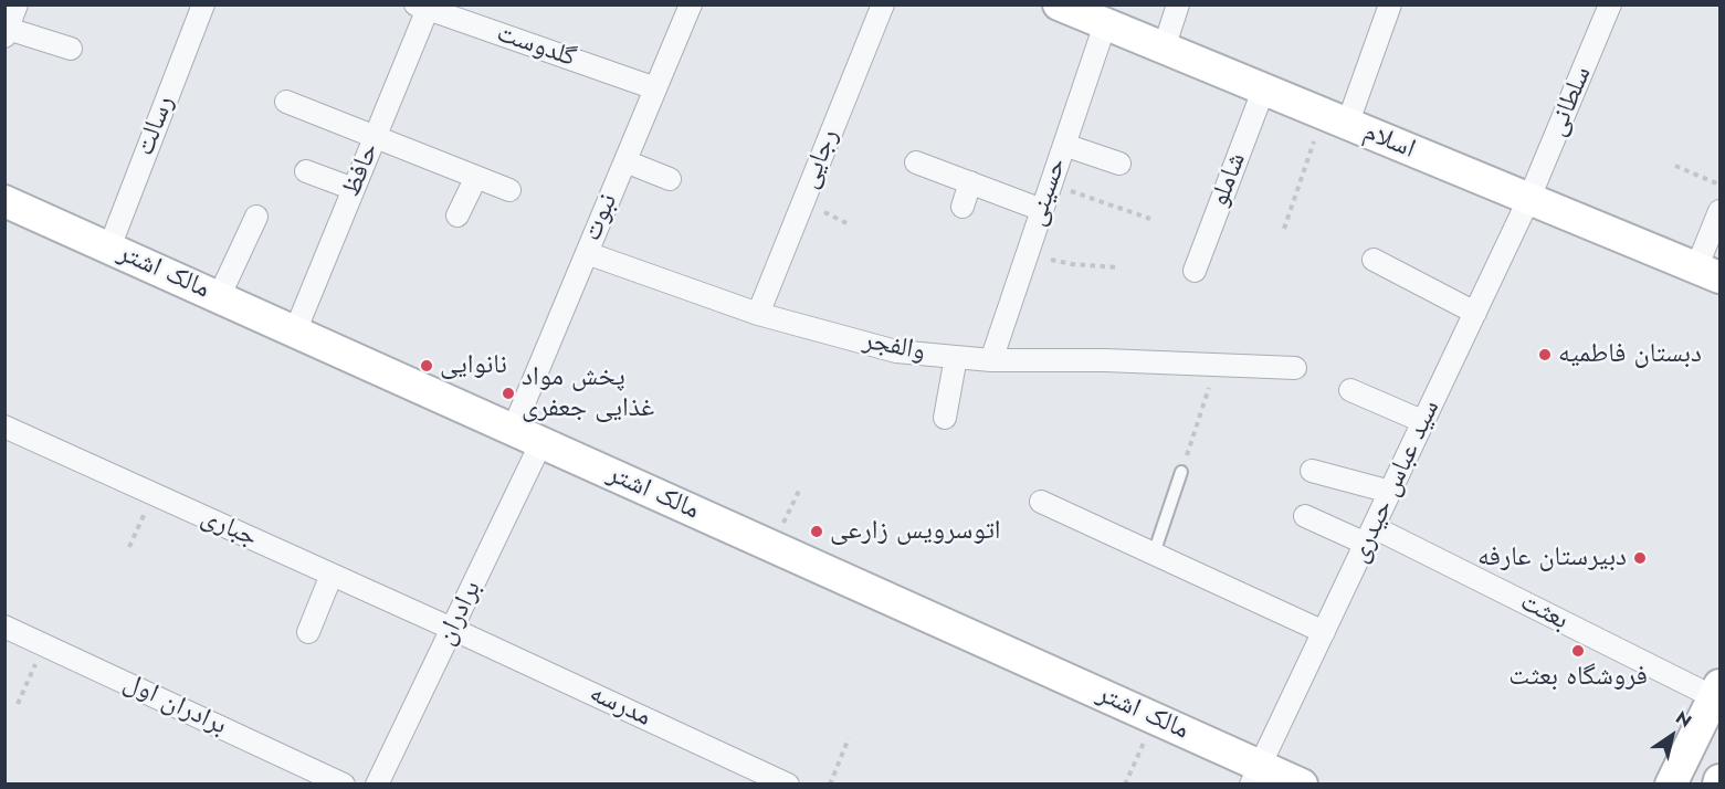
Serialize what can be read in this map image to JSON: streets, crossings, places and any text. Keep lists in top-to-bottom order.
{
  "streets": {
    "street": [
      "گلدوست",
      "سلطانی",
      "رسالت",
      "اسلام",
      "رجایی",
      "حافظ",
      "شاملو",
      "حسینی",
      "نبوت",
      "مالک اشتر",
      "والفجر",
      "سید عباس حیدری",
      "جباری",
      "بعثت",
      "برادران",
      "برادران اول",
      "مدرسه"
    ]
  },
  "crossings": [
    ["گلدوست", "حافظ"],
    ["گلدوست", "نبوت"],
    ["سلطانی", "اسلام"],
    ["سلطانی", "سید عباس حیدری"],
    ["رسالت", "مالک اشتر"],
    ["اسلام", "شاملو"],
    ["اسلام", "حسینی"],
    ["اسلام", "سید عباس حیدری"],
    ["رجایی", "والفجر"],
    ["حافظ", "مالک اشتر"],
    ["حسینی", "والفجر"],
    ["نبوت", "مالک اشتر"],
    ["نبوت", "والفجر"],
    ["مالک اشتر", "سید عباس حیدری"],
    ["مالک اشتر", "برادران"],
    ["سید عباس حیدری", "بعثت"],
    ["جباری", "برادران"],
    ["جباری", "مدرسه"],
    ["برادران", "مدرسه"]
  ],
  "places": [
    "دبستان فاطمیه",
    "نانوایی",
    "پخش مواد غذایی جعفری",
    "اتوسرویس زارعی",
    "دبیرستان عارفه",
    "فروشگاه بعثت"
  ],
  "north": "top right"
}
